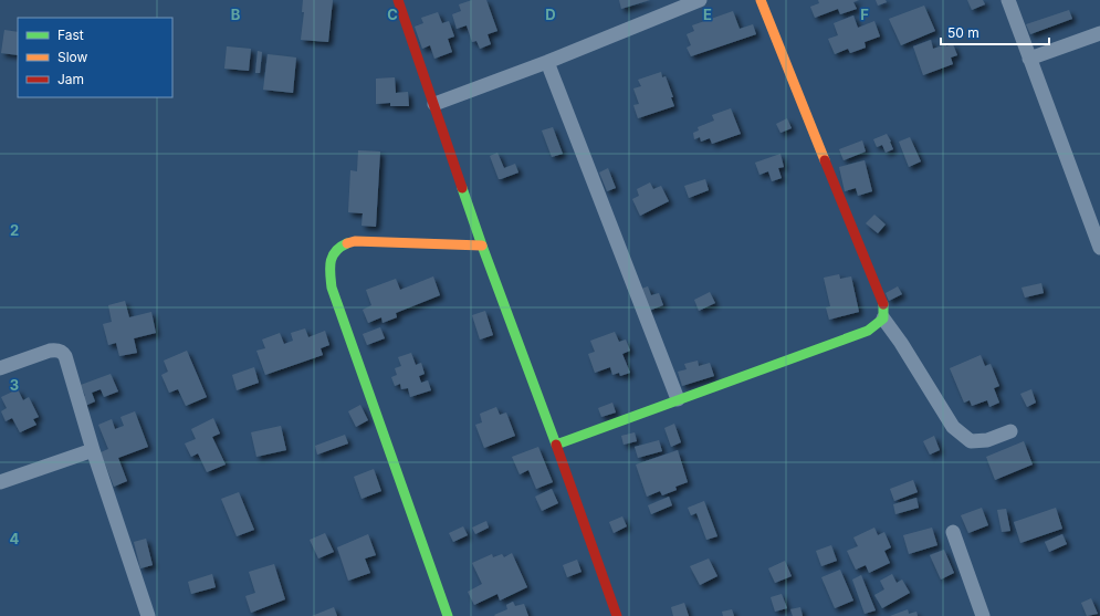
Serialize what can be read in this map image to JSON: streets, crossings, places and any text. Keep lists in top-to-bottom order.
{
  "legend": ["Fast", "Slow", "Jam"],
  "scale_bar": "50 m",
  "grid": {
    "columns": [
      "B",
      "C",
      "D",
      "E",
      "F"
    ],
    "rows": ["2", "3", "4"]
  }
}
